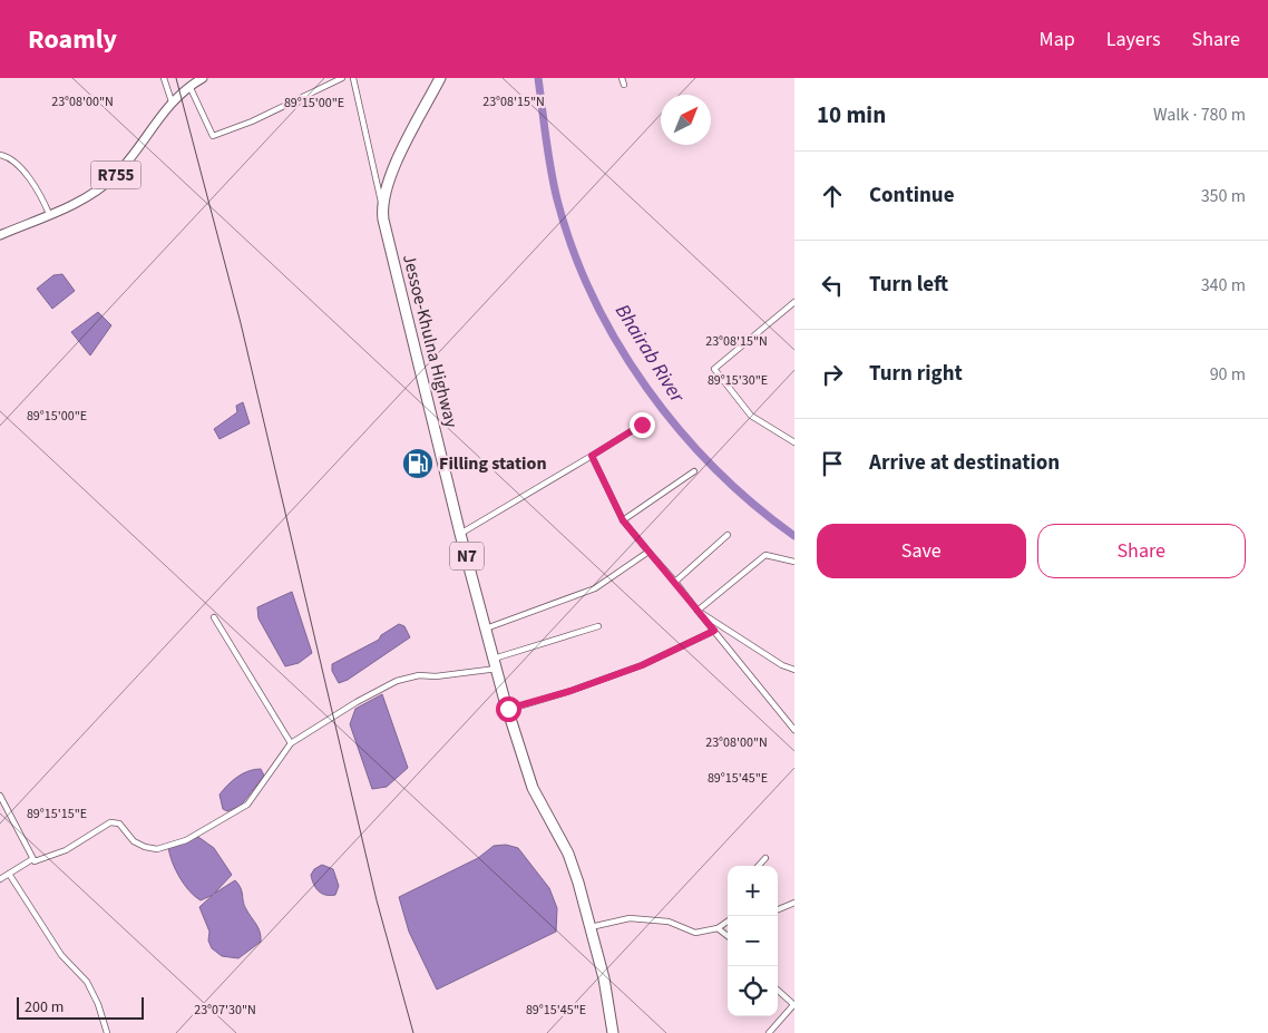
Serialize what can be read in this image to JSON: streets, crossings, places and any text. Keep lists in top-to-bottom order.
{
  "streets": {
    "highway": ["Jessoe-Khulna Highway", "N7"],
    "main road": ["R755"]
  },
  "water": ["Bhairab River"],
  "places": {
    "fuel station": ["Filling station"]
  },
  "scale_bar": "200 m",
  "north": "top right",
  "page": {
    "header": "Roamly",
    "nav": ["Map", "Layers", "Share"],
    "heading": ["10 min", "Walk · 780 m"],
    "list": [
      ["Continue", "350 m"],
      ["Turn left", "340 m"],
      ["Turn right", "90 m"],
      "Arrive at destination"
    ],
    "buttons": ["Save", "Share"],
    "map_buttons": ["+", "−"],
    "scale": "200 m"
  },
  "coordinates": [
    "23°08'00\"N",
    "23°08'15\"N",
    "89°15'00\"E",
    "89°15'30\"E",
    "89°15'45\"E",
    "89°15'15\"E",
    "23°07'30\"N"
  ]
}
